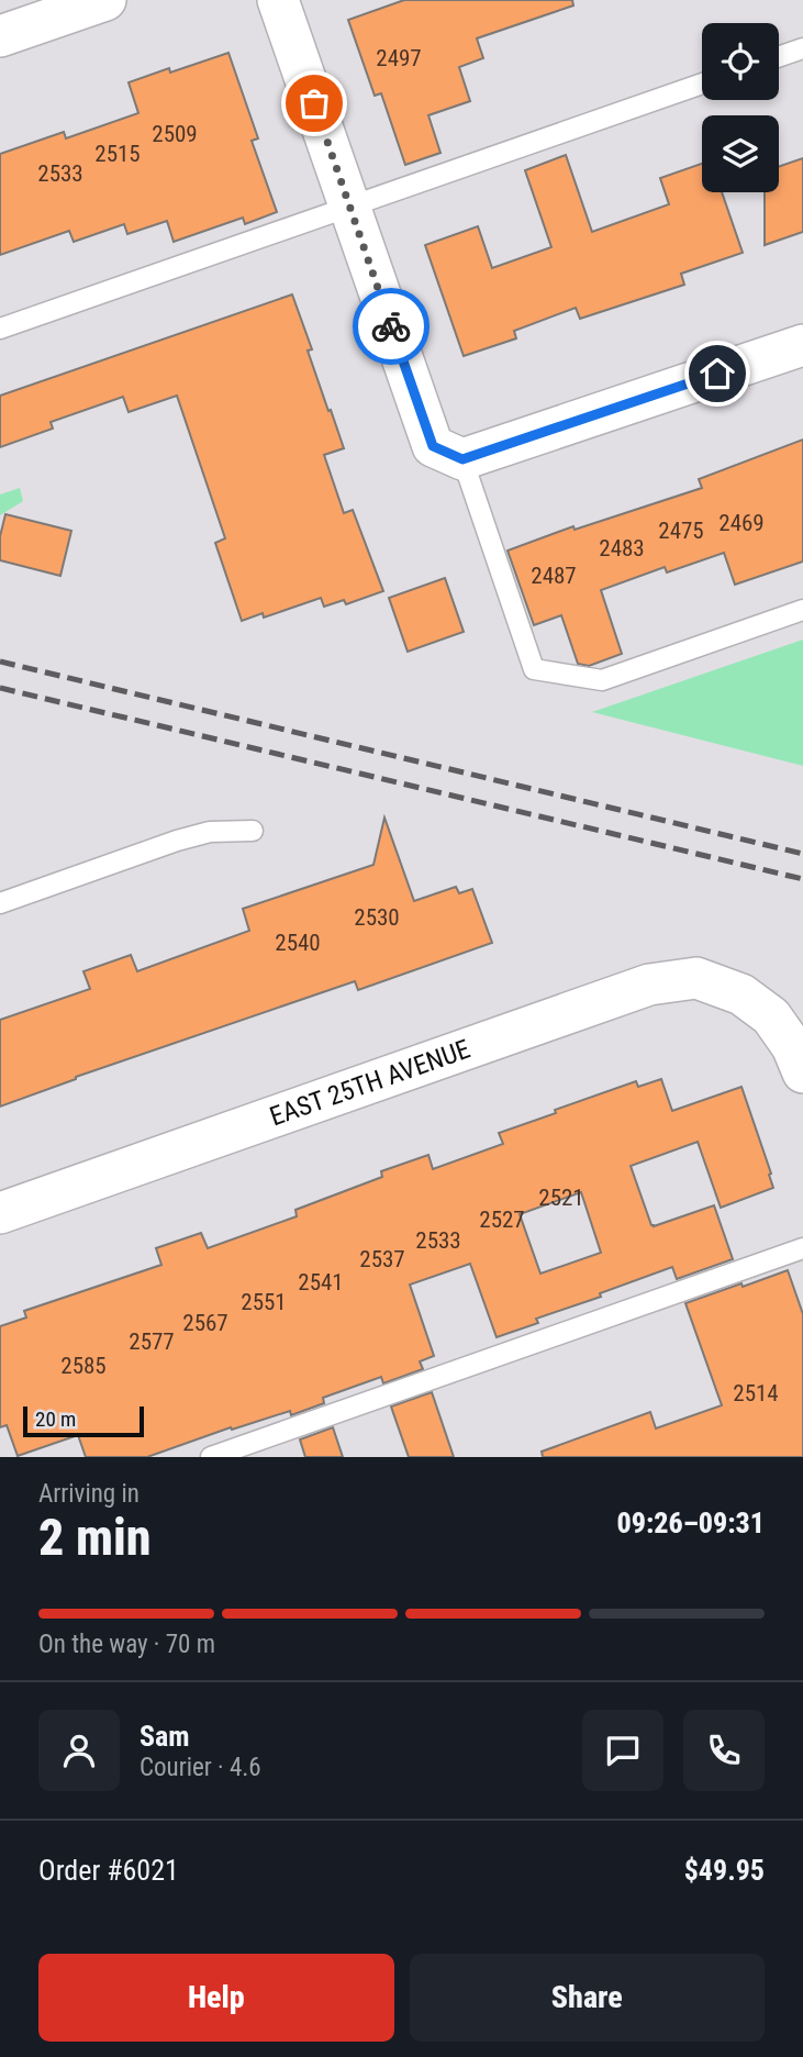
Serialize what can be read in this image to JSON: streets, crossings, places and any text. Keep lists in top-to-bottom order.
{
  "streets": {
    "street": ["EAST 25TH AVENUE"]
  },
  "house_numbers": [
    "2497",
    "2509",
    "2515",
    "2533",
    "2469",
    "2475",
    "2483",
    "2487",
    "2530",
    "2540",
    "2521",
    "2527",
    "2533",
    "2537",
    "2541",
    "2551",
    "2567",
    "2577",
    "2585",
    "2514"
  ],
  "scale_bar": "20 m",
  "page": {
    "scale": "20 m",
    "heading": ["2 min", "Arriving in", "09:26–09:31"],
    "panel": [
      "Sam",
      "Courier · 4.6",
      "Order #6021",
      "$49.95"
    ],
    "bar": "On the way · 70 m",
    "buttons": ["Help", "Share"]
  }
}
